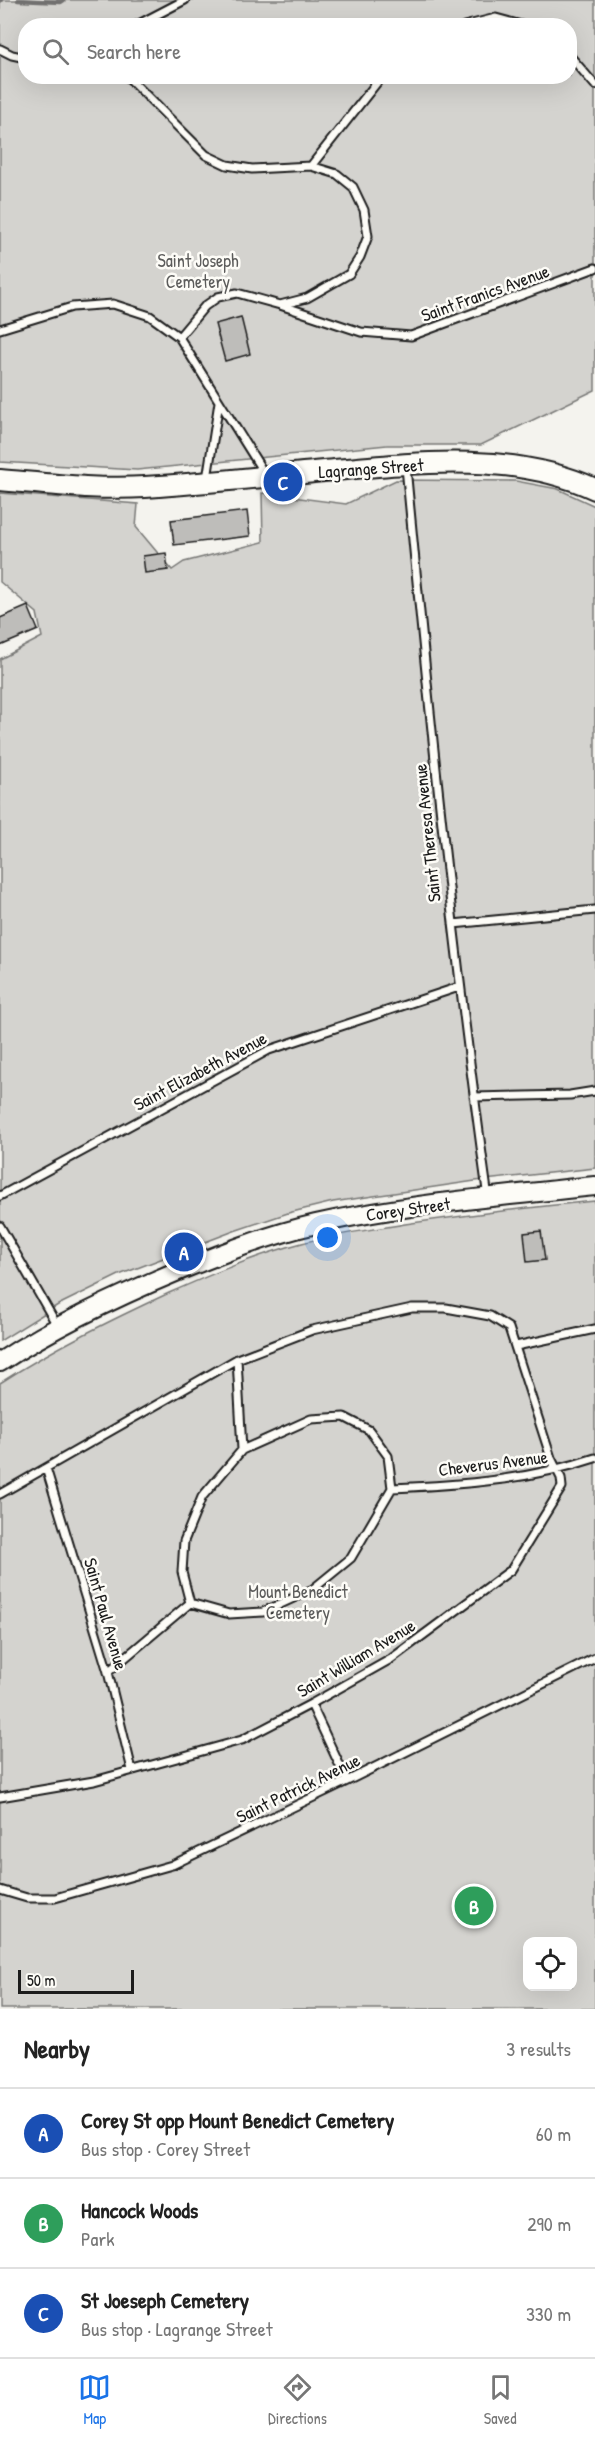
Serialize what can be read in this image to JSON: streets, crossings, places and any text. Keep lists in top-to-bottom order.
{
  "streets": {
    "main road": ["Lagrange Street"],
    "street": ["Corey Street"],
    "lane": [
      "Saint Franics Avenue",
      "Saint Theresa Avenue",
      "Saint Elizabeth Avenue",
      "Cheverus Avenue",
      "Saint Paul Avenue",
      "Saint William Avenue",
      "Saint Patrick Avenue"
    ]
  },
  "crossings": [
    ["Lagrange Street", "Saint Theresa Avenue"],
    ["Saint Theresa Avenue", "Saint Elizabeth Avenue"],
    ["Saint Theresa Avenue", "Corey Street"],
    ["Cheverus Avenue", "Saint William Avenue"],
    ["Saint Paul Avenue", "Saint William Avenue"]
  ],
  "parks": ["Saint Joseph Cemetery", "Mount Benedict Cemetery"],
  "scale_bar": "50 m",
  "page": {
    "search": "Search here",
    "pins": ["C", "A", "B"],
    "scale": "50 m",
    "heading": ["Nearby", "3 results"],
    "list": [
      {
        "mark": "A",
        "name": "Corey St opp Mount Benedict Cemetery",
        "note": "Bus stop · Corey Street",
        "value": "60 m"
      },
      {
        "mark": "B",
        "name": "Hancock Woods",
        "note": "Park",
        "value": "290 m"
      },
      {
        "mark": "C",
        "name": "St Joeseph Cemetery",
        "note": "Bus stop · Lagrange Street",
        "value": "330 m"
      }
    ],
    "nav": ["Map", "Directions", "Saved"]
  }
}
